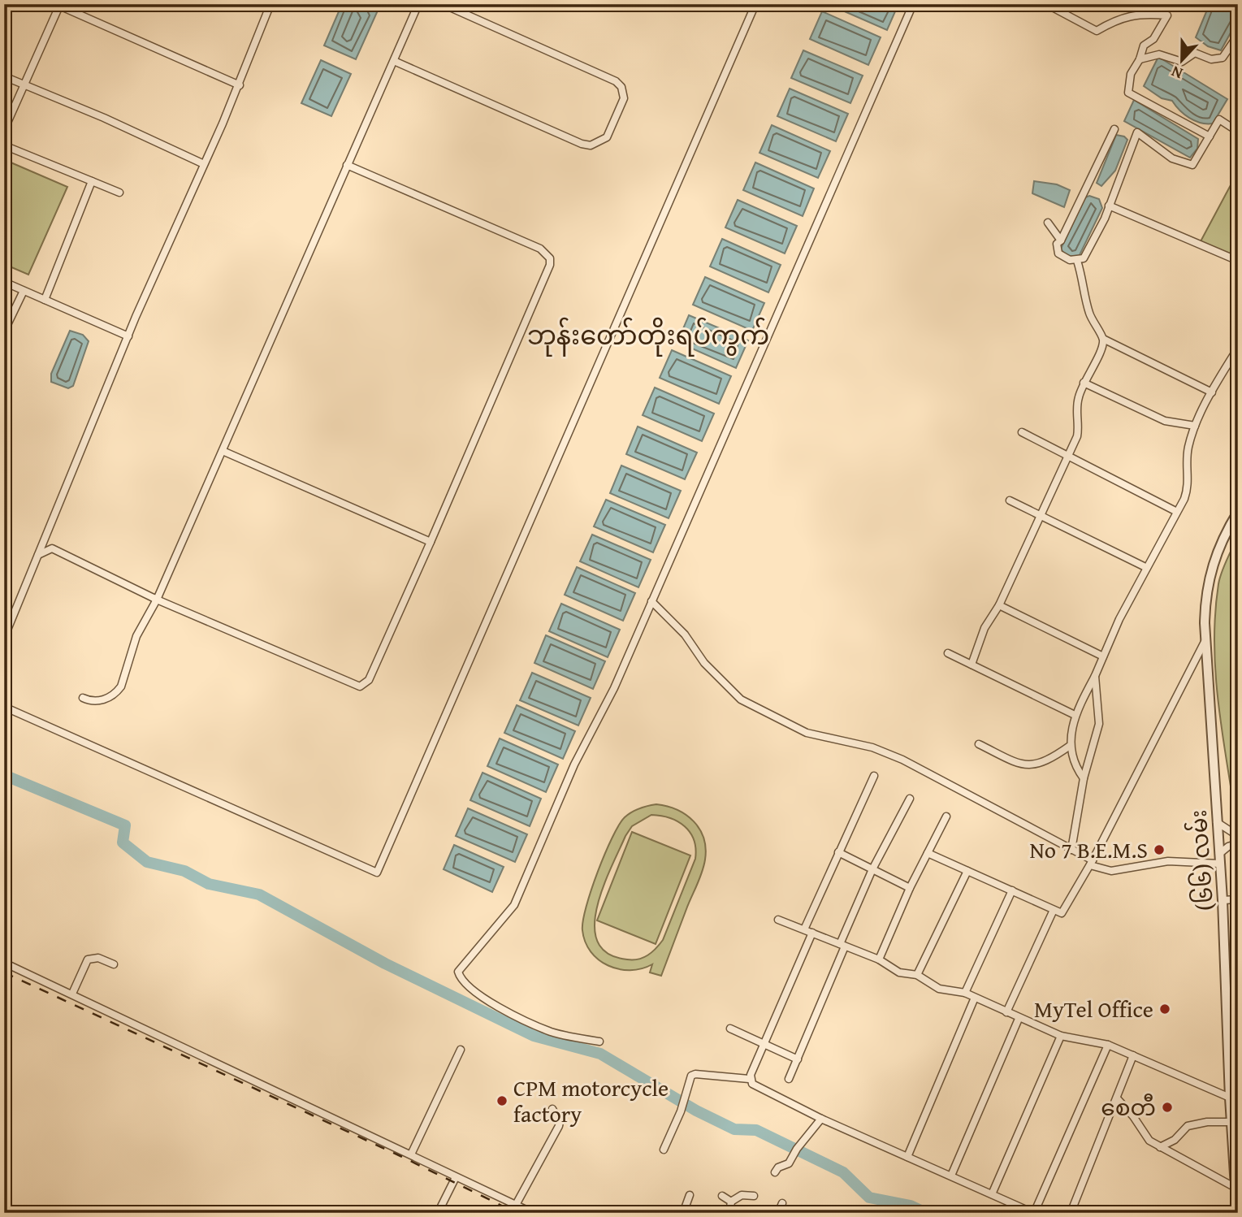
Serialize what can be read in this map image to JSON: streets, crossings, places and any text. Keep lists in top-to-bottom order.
{
  "streets": {
    "street": ["(၆၆) လမ်း"]
  },
  "districts": ["ဘုန်းတော်တိုးရပ်ကွက်"],
  "places": [
    "No 7 B.E.M.S",
    "MyTel Office",
    "CPM motorcycle factory",
    "စေတီ"
  ],
  "north": "bottom"
}
